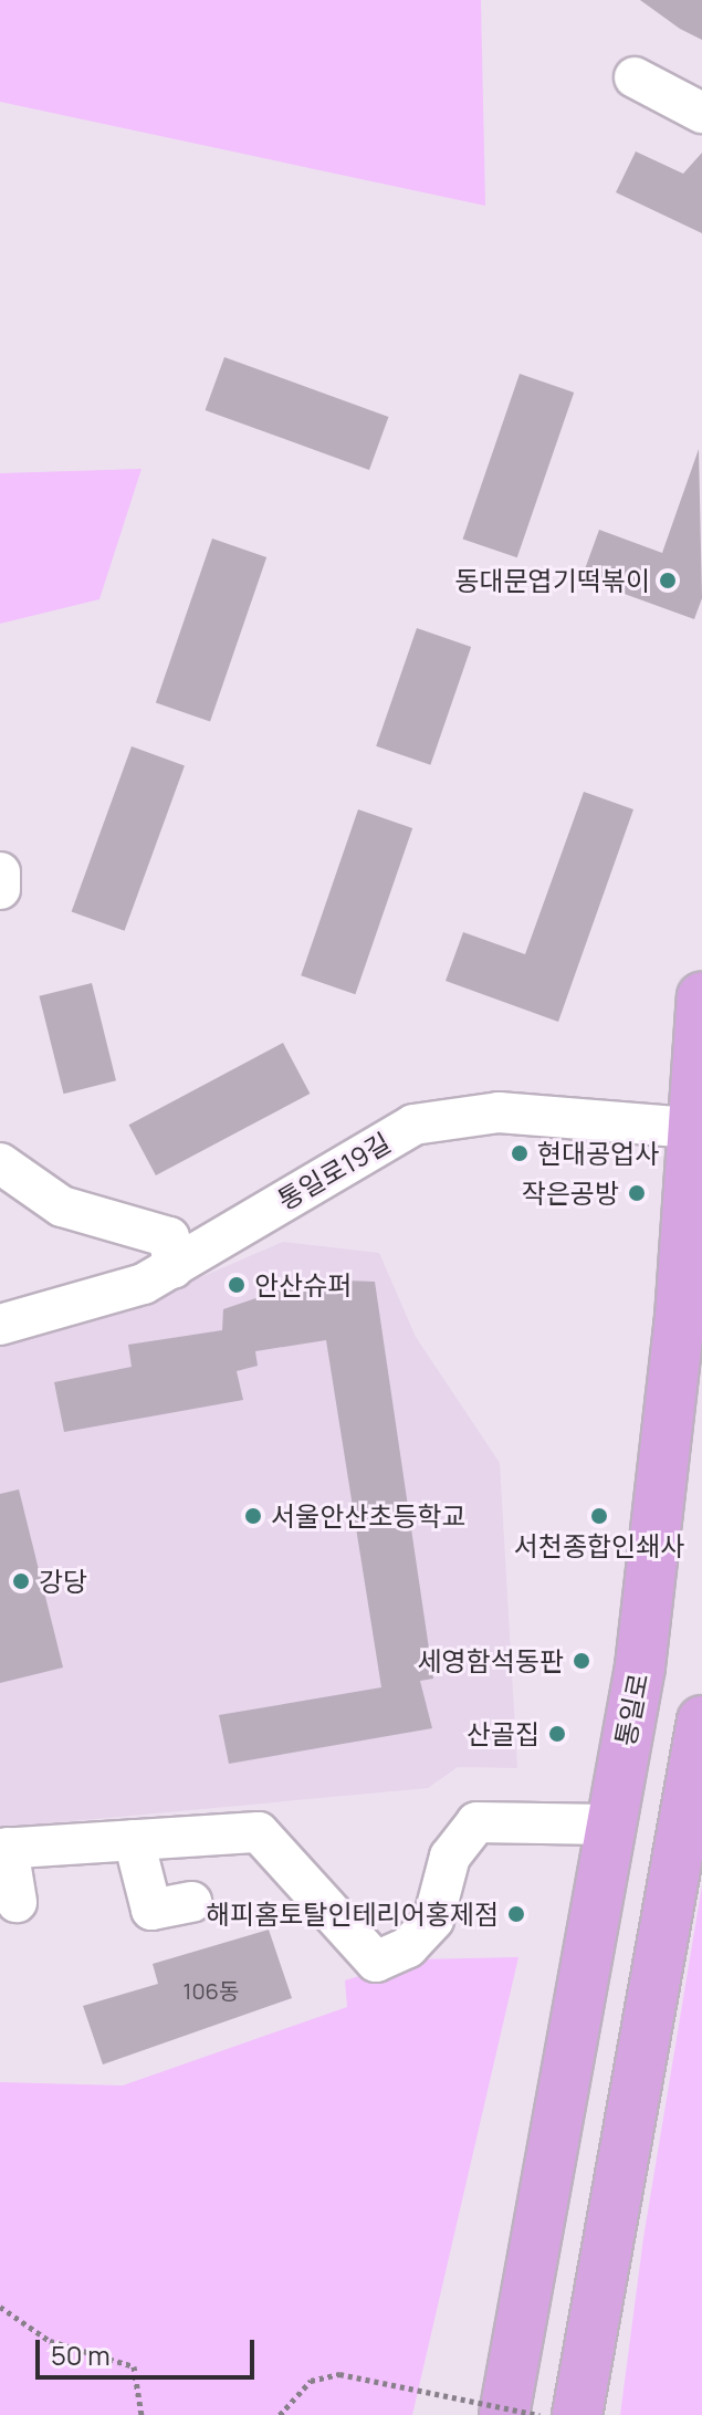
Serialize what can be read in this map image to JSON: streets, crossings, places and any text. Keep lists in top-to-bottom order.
{
  "streets": {
    "main road": ["통일로"],
    "street": ["통일로19길"]
  },
  "crossings": [
    ["통일로19길", "통일로"]
  ],
  "places": [
    "동대문엽기떡볶이",
    "현대공업사",
    "작은공방",
    "안산슈퍼",
    "서울안산초등학교",
    "서천종합인쇄사",
    "강당",
    "세영함석동판",
    "산골집",
    "해피홈토탈인테리어홍제점"
  ],
  "house_numbers": ["106동"],
  "scale_bar": "50 m"
}
